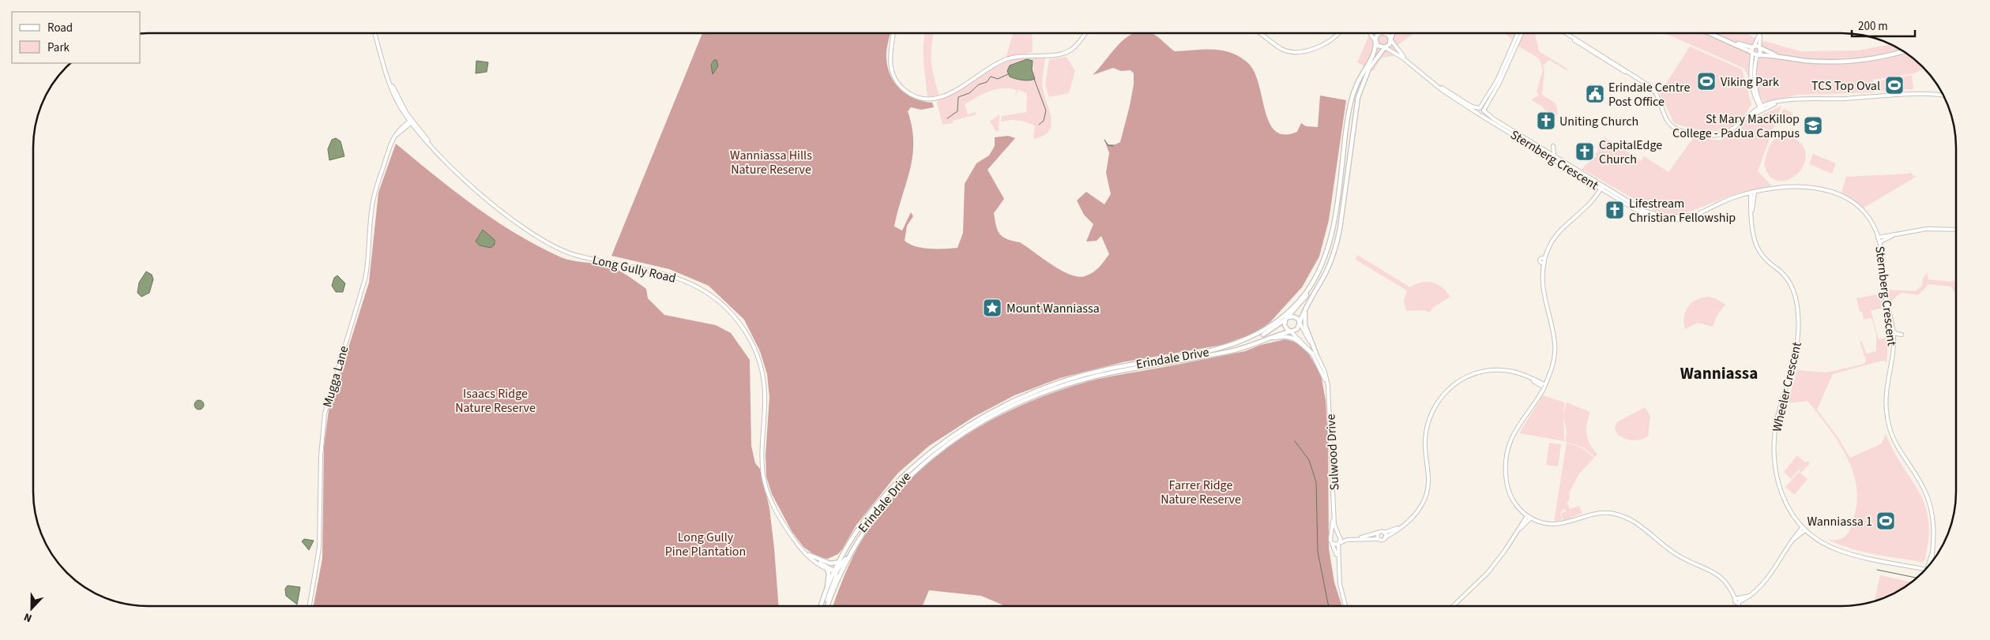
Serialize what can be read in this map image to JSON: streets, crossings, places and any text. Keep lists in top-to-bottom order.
{
  "streets": {
    "main road": ["Erindale Drive"],
    "street": [
      "Sternberg Crescent",
      "Long Gully Road",
      "Mugga Lane",
      "Wheeler Crescent",
      "Sulwood Drive"
    ]
  },
  "crossings": [
    ["Sternberg Crescent", "Wheeler Crescent"],
    ["Long Gully Road", "Erindale Drive"],
    ["Long Gully Road", "Mugga Lane"],
    ["Erindale Drive", "Sulwood Drive"]
  ],
  "districts": ["Wanniassa"],
  "parks": [
    "Wanniassa Hills Nature Reserve",
    "Isaacs Ridge Nature Reserve",
    "Farrer Ridge Nature Reserve",
    "Long Gully Pine Plantation"
  ],
  "places": {
    "sports": ["Viking Park", "TCS Top Oval", "Wanniassa 1"],
    "public building": ["Erindale Centre Post Office"],
    "church": ["Uniting Church", "CapitalEdge Church", "Lifestream Christian Fellowship"],
    "school or university": ["St Mary MacKillop College - Padua Campus"],
    "place": ["Mount Wanniassa"]
  },
  "legend": ["Road", "Park"],
  "scale_bar": "200 m",
  "north": "bottom"
}
